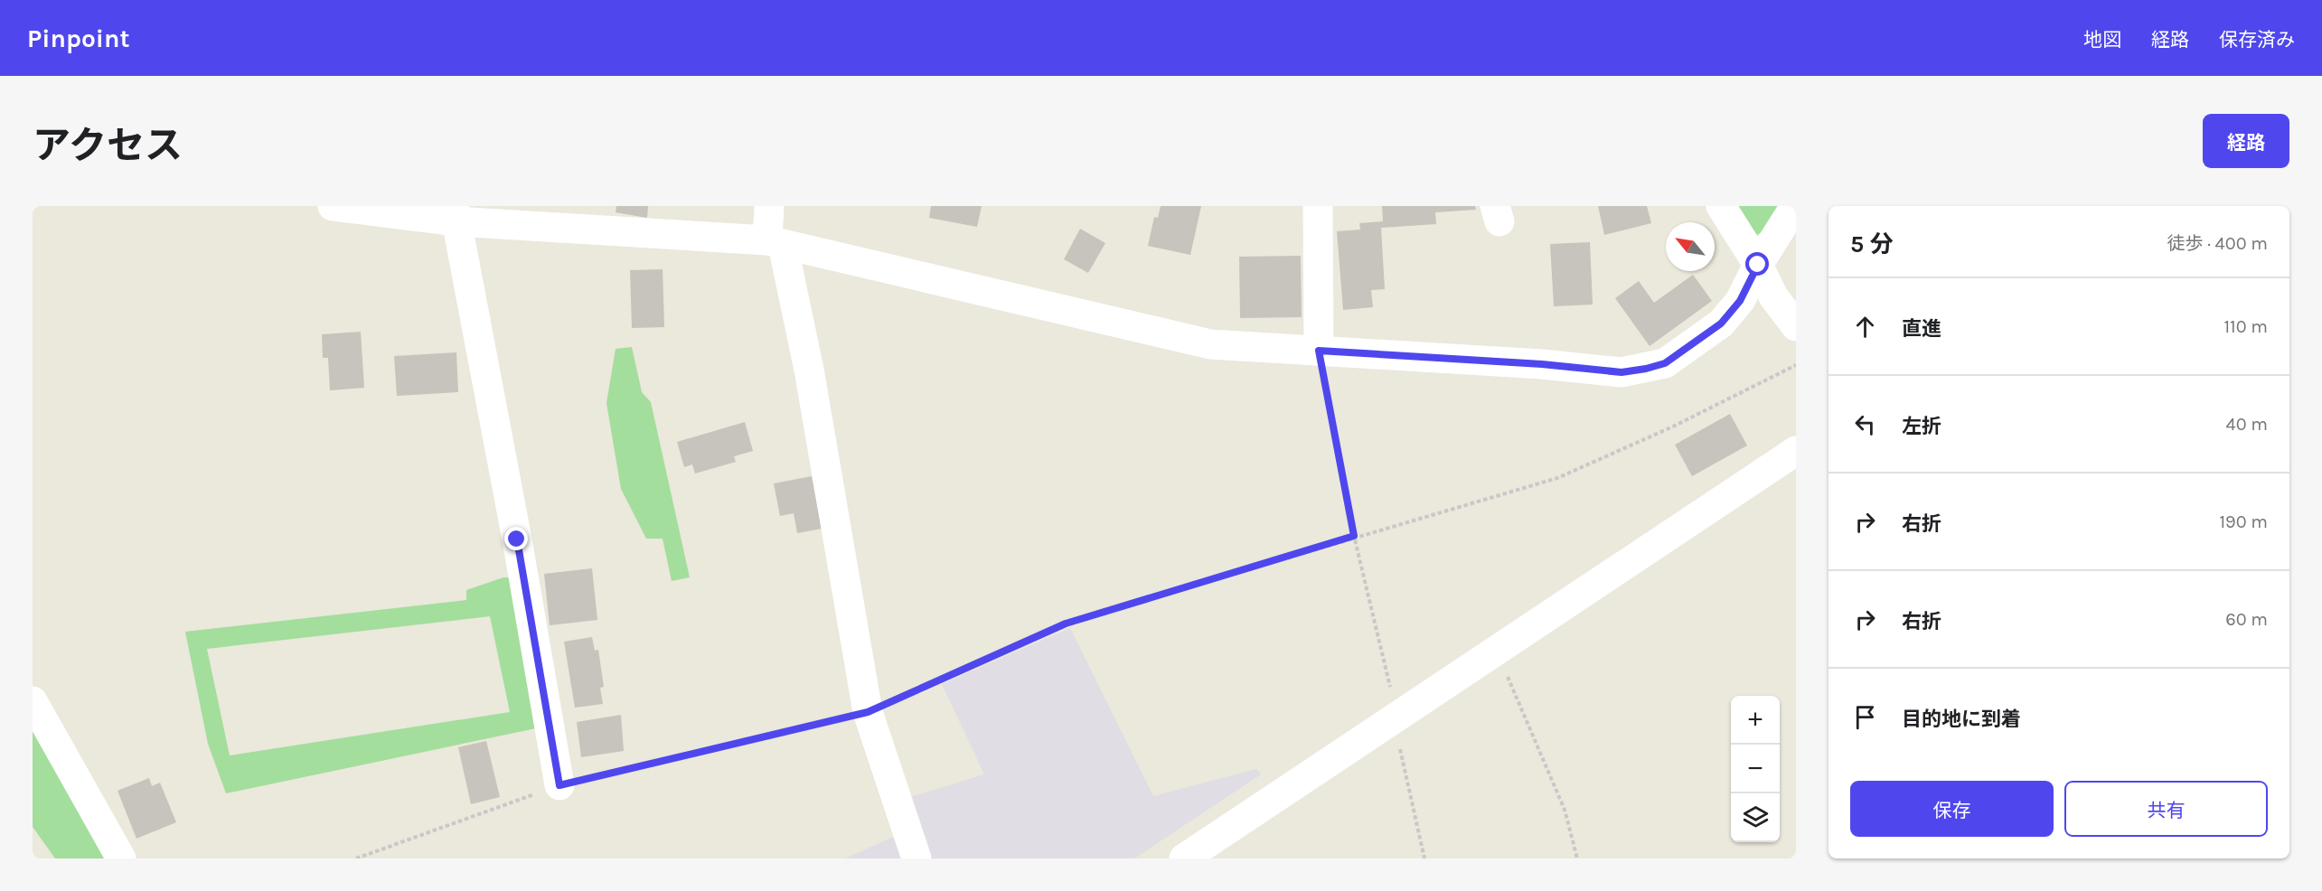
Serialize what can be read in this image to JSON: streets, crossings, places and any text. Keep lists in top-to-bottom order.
{
  "north": "top left",
  "page": {
    "header": "Pinpoint",
    "nav": ["地図", "経路", "保存済み"],
    "title": "アクセス",
    "buttons": [
      "経路",
      ["保存", "共有"]
    ],
    "heading": ["5 分", "徒歩 · 400 m"],
    "list": [
      ["直進", "110 m"],
      ["左折", "40 m"],
      ["右折", "190 m"],
      ["右折", "60 m"],
      "目的地に到着"
    ],
    "map_buttons": ["+", "−"]
  }
}
